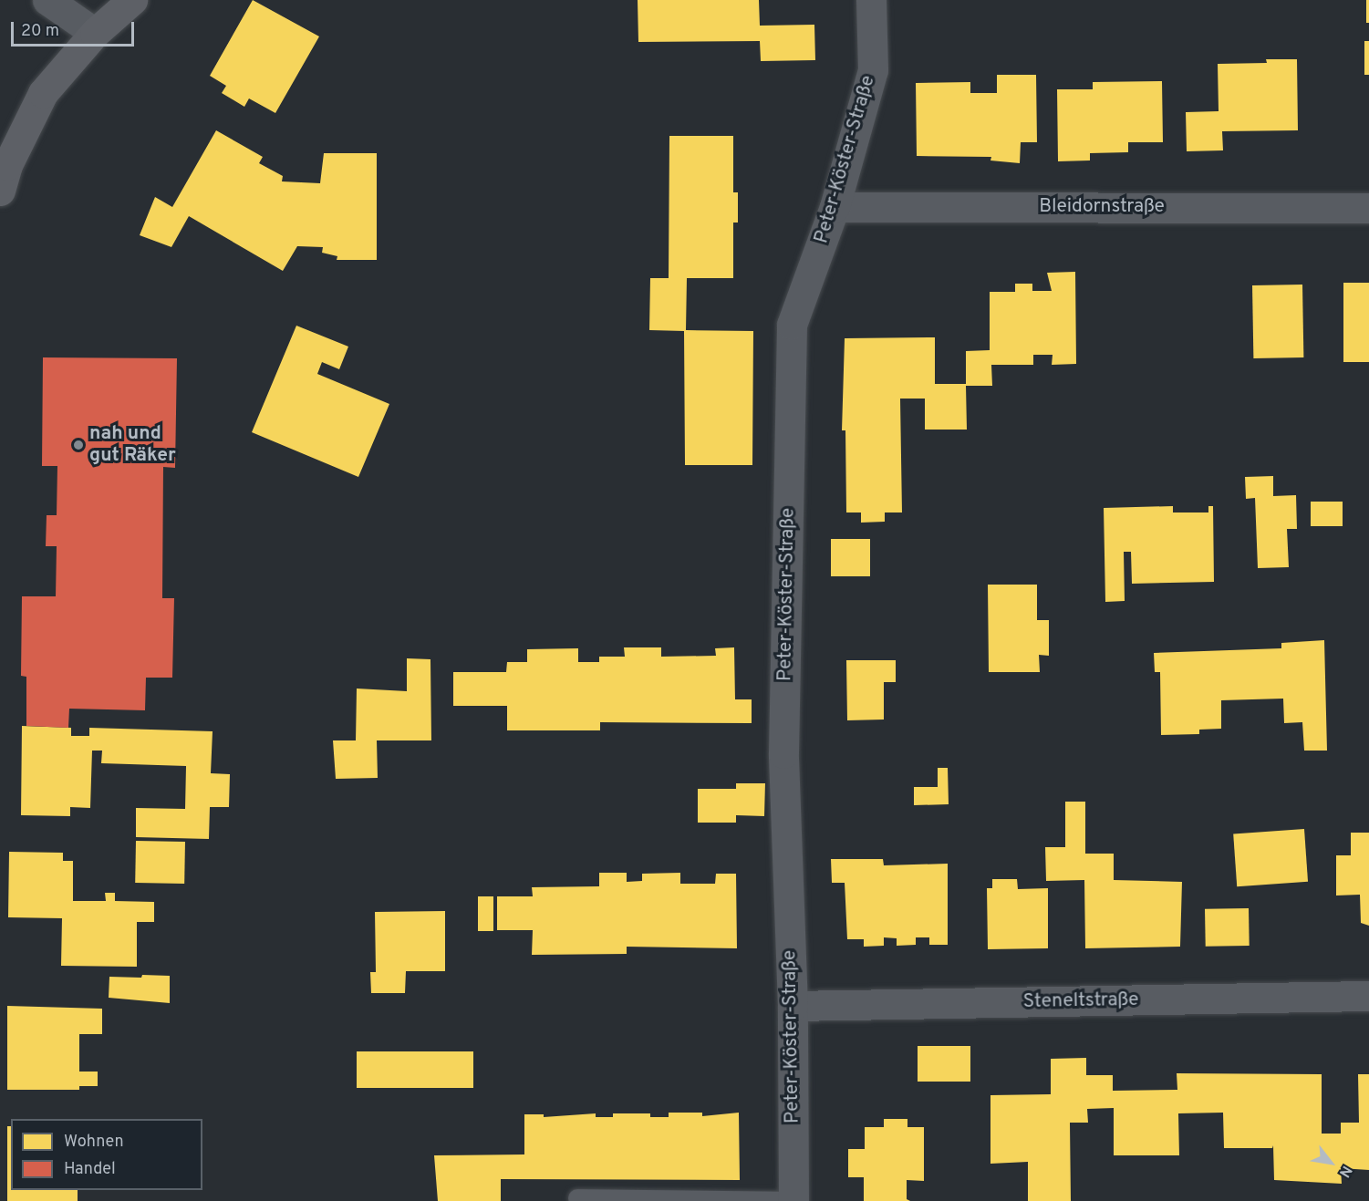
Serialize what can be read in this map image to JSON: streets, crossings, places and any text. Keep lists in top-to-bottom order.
{
  "streets": {
    "street": ["Peter-Köster-Straße", "Bleidornstraße", "Steneltstraße"]
  },
  "crossings": [
    ["Peter-Köster-Straße", "Bleidornstraße"],
    ["Peter-Köster-Straße", "Steneltstraße"]
  ],
  "places": ["nah und gut Räker"],
  "legend": ["Wohnen", "Handel"],
  "scale_bar": "20 m",
  "north": "bottom right"
}
